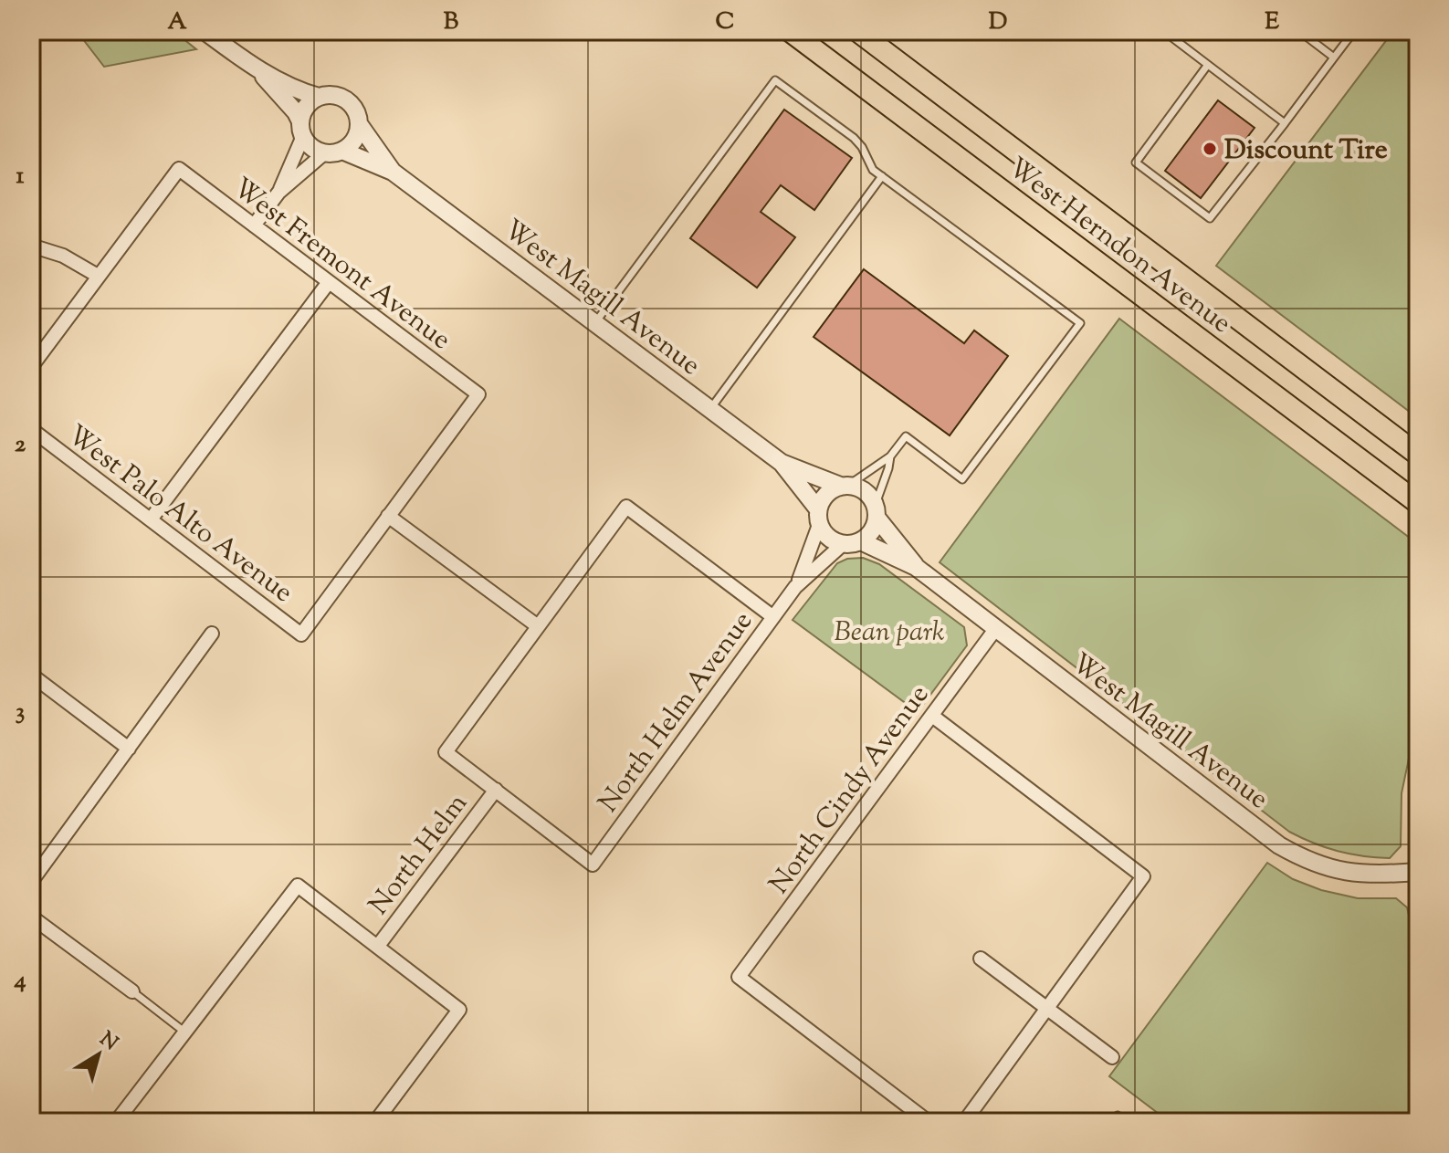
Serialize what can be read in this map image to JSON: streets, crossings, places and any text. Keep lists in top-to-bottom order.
{
  "streets": {
    "main road": ["West Herndon Avenue"],
    "street": [
      "West Fremont Avenue",
      "West Magill Avenue",
      "West Palo Alto Avenue",
      "North Helm Avenue",
      "North Cindy Avenue",
      "North Helm"
    ]
  },
  "crossings": [
    ["West Fremont Avenue", "West Palo Alto Avenue"],
    ["West Magill Avenue", "North Helm Avenue"],
    ["West Magill Avenue", "North Cindy Avenue"],
    ["North Helm Avenue", "North Helm"]
  ],
  "parks": ["Bean park"],
  "places": ["Discount Tire"],
  "north": "top right",
  "grid": {
    "columns": [
      "A",
      "B",
      "C",
      "D",
      "E"
    ],
    "rows": [
      "1",
      "2",
      "3",
      "4"
    ]
  }
}
